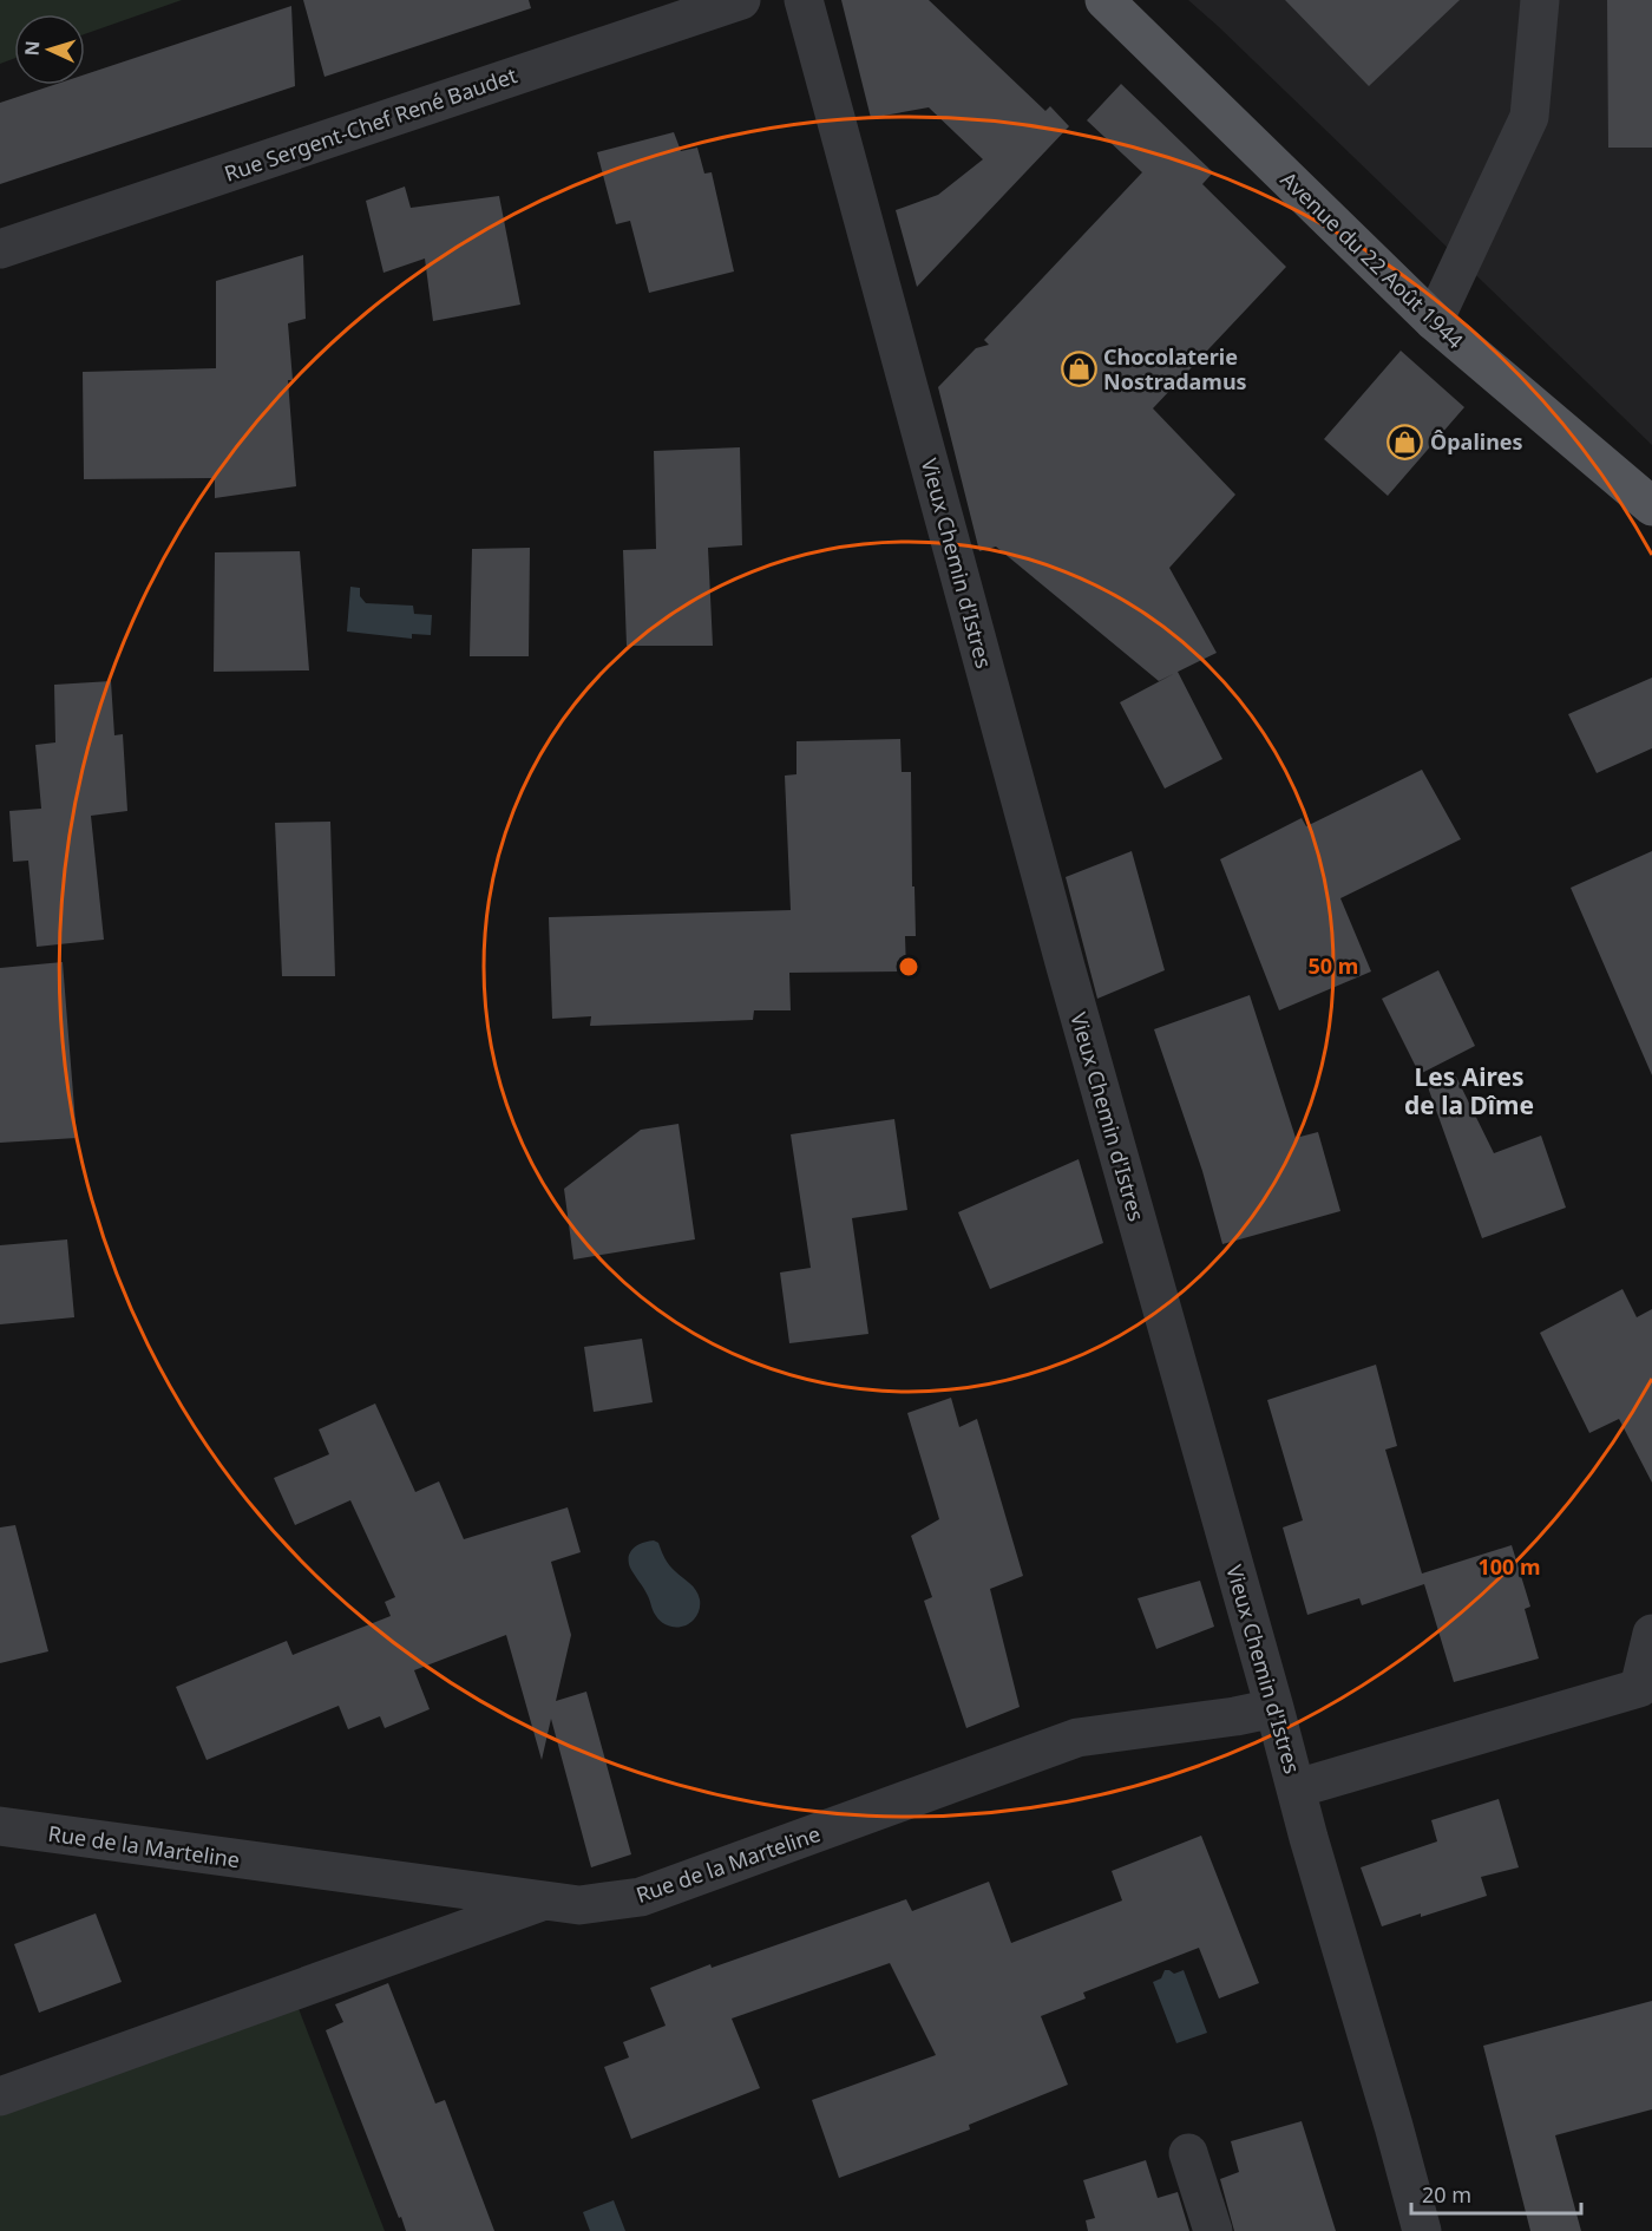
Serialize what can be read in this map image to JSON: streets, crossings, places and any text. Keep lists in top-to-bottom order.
{
  "streets": {
    "main road": ["Avenue du 22 Août 1944"],
    "street": ["Rue Sergent-Chef René Baudet", "Vieux Chemin d'Istres", "Rue de la Marteline"]
  },
  "crossings": [
    ["Vieux Chemin d'Istres", "Rue de la Marteline"]
  ],
  "districts": ["Les Aires de la Dîme"],
  "places": {
    "shop": ["Chocolaterie Nostradamus", "Ôpalines"]
  },
  "scale_bar": "20 m",
  "north": "left",
  "rings": ["50 m", "100 m"]
}
